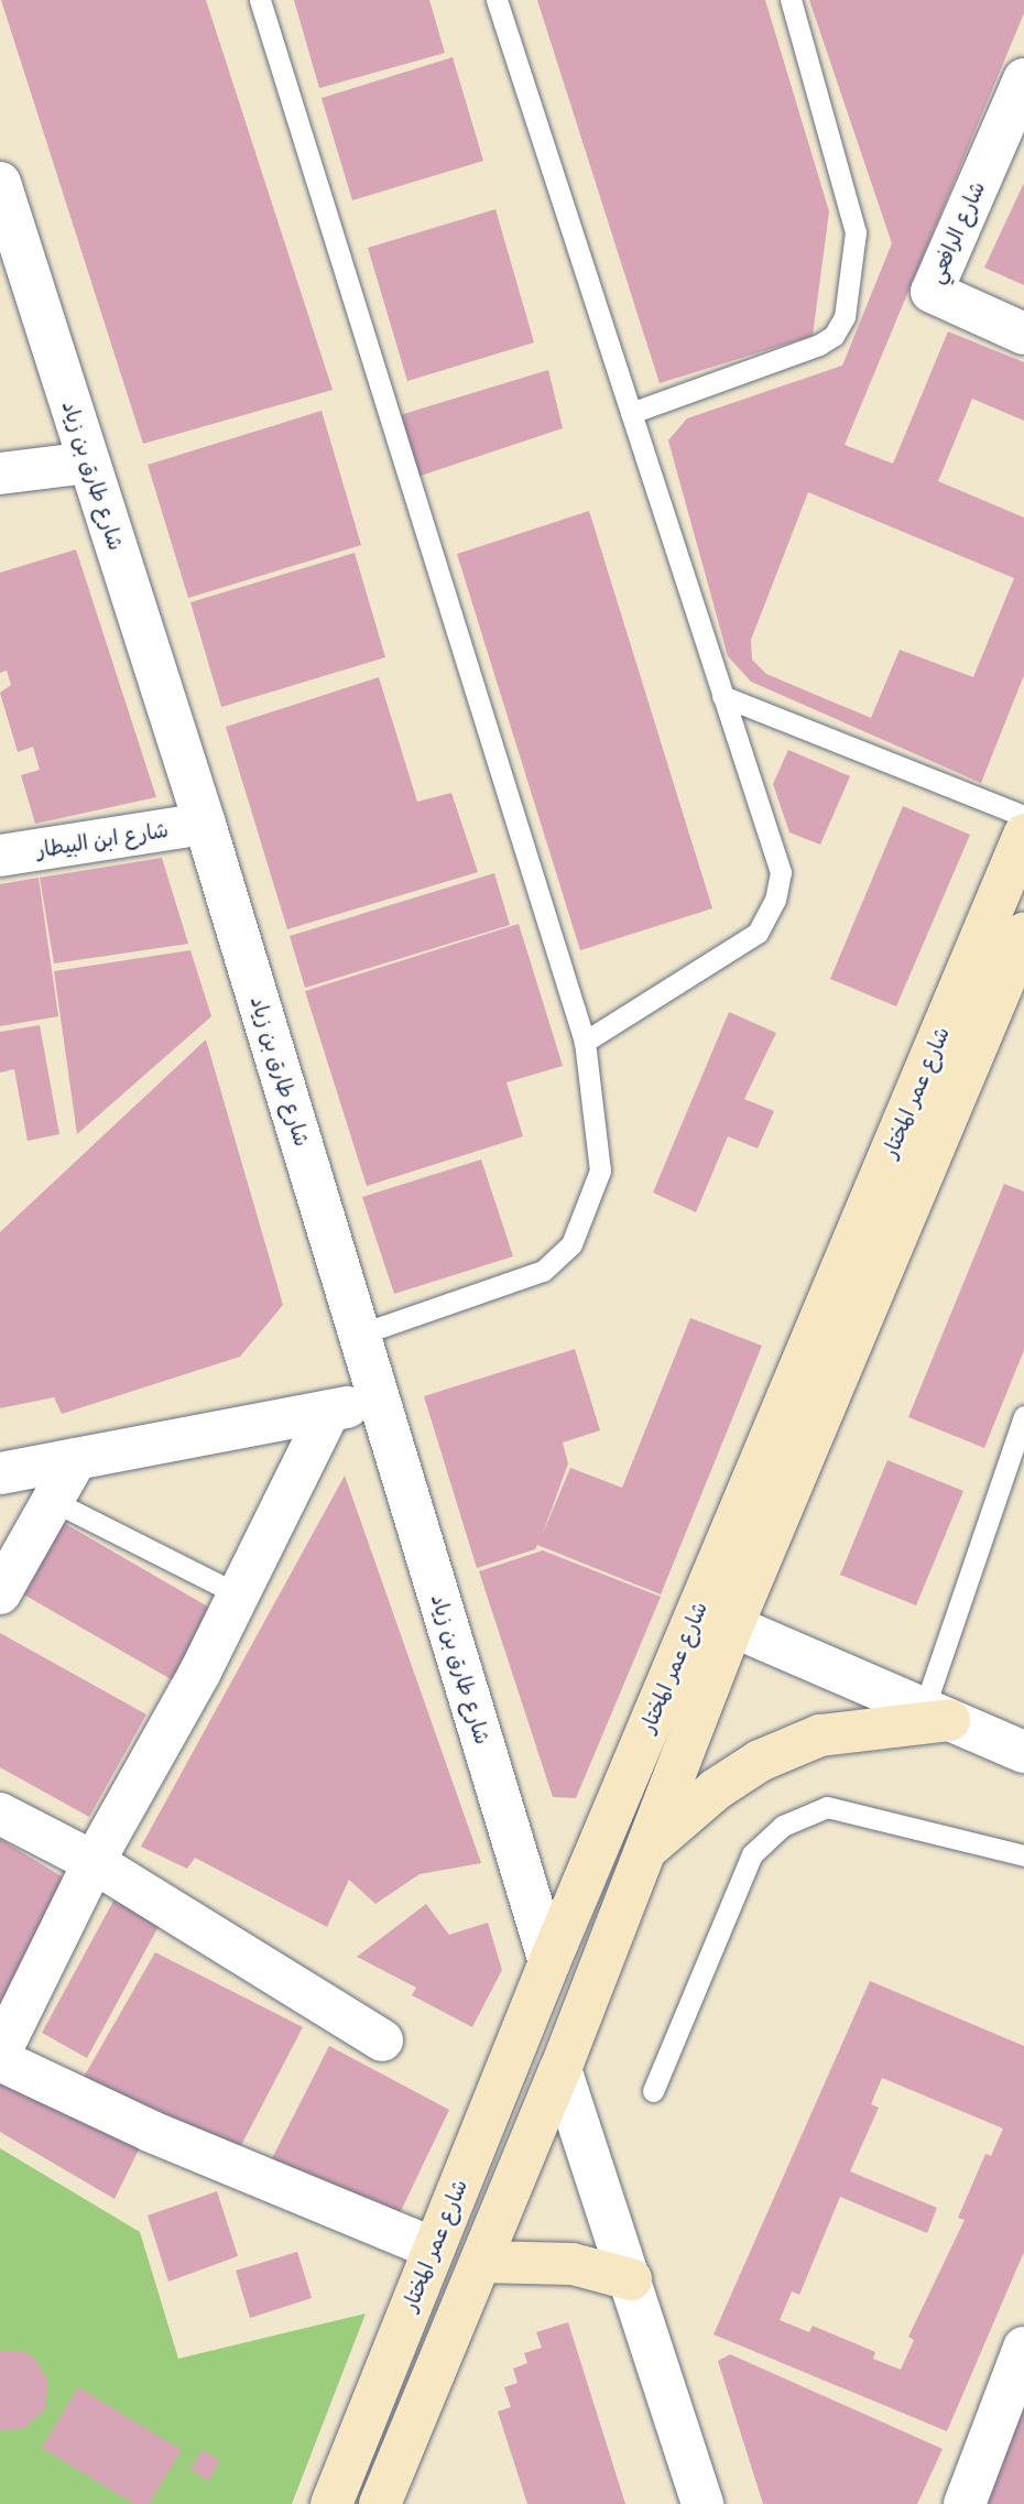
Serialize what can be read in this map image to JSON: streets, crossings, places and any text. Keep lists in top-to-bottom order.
{
  "streets": {
    "main road": ["شارع عمر المختار"],
    "street": ["شارع الرافعي", "شارع طارق بن زياد", "شارع ابن البيطار"]
  },
  "crossings": [
    ["شارع طارق بن زياد", "شارع ابن البيطار"],
    ["شارع طارق بن زياد", "شارع عمر المختار"]
  ]
}
